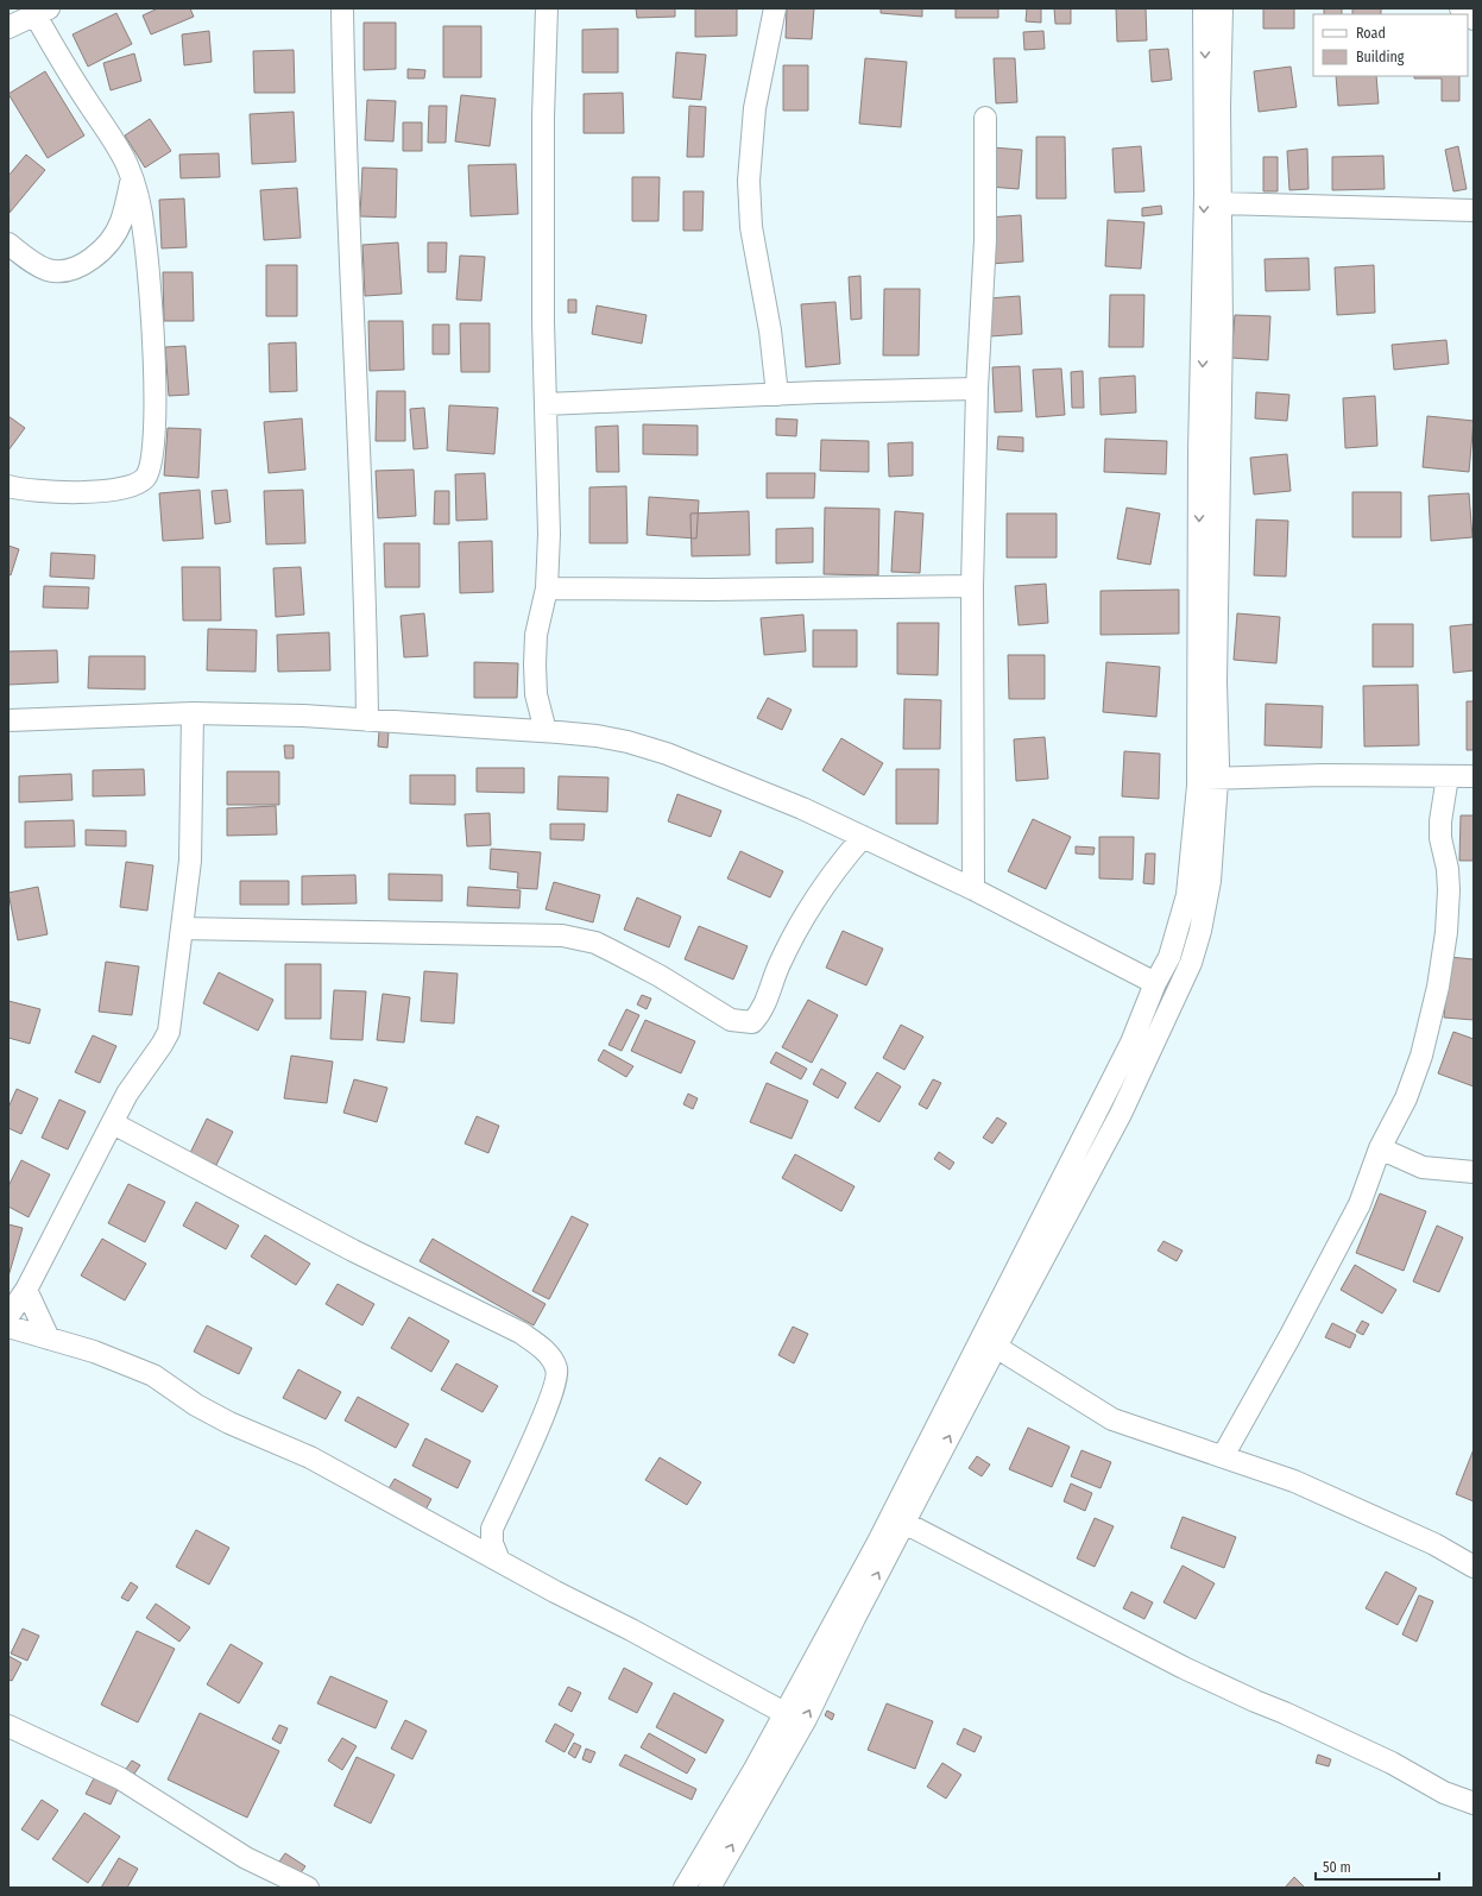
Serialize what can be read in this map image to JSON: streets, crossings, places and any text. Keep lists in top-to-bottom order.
{
  "legend": ["Road", "Building"],
  "scale_bar": "50 m"
}
